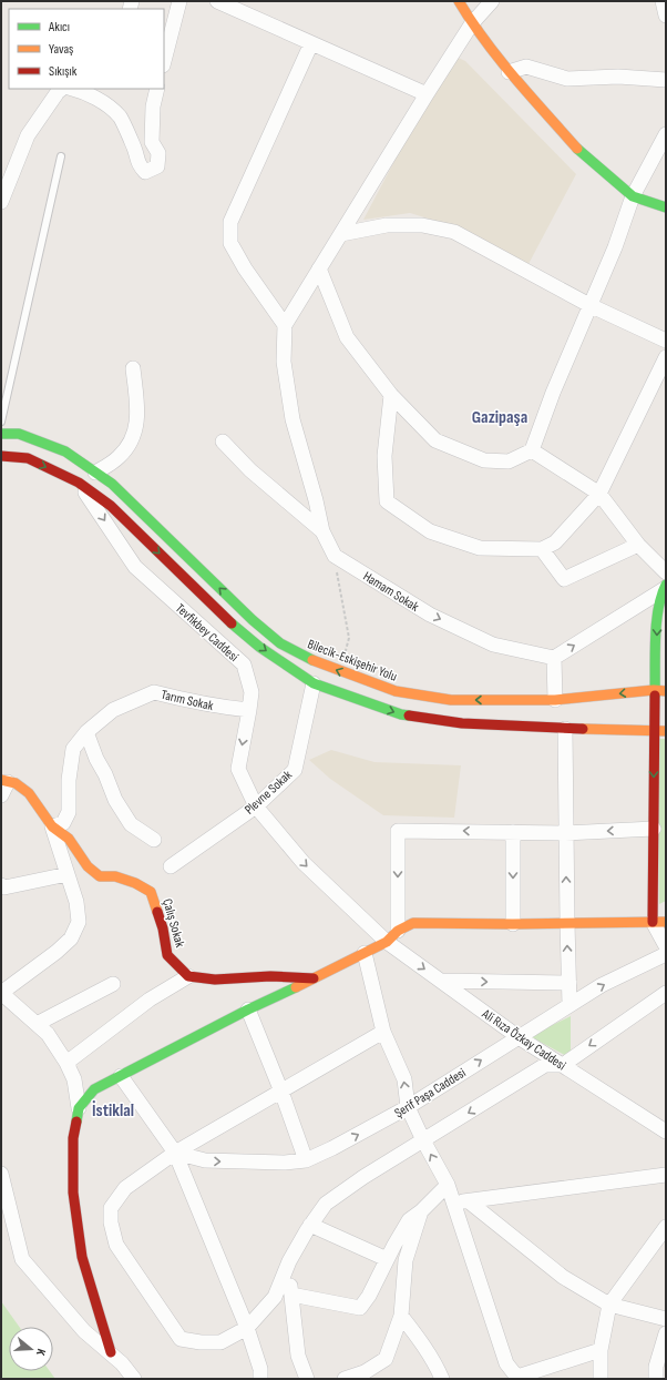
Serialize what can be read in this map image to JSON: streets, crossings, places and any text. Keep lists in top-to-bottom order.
{
  "streets": {
    "street": [
      "Hamam Sokak",
      "Tevfikbey Caddesi",
      "Bilecik-Eskişehir Yolu",
      "Tarım Sokak",
      "Plevne Sokak",
      "Çalış Sokak",
      "Ali Rıza Özkay Caddesi",
      "Şerif Paşa Caddesi"
    ]
  },
  "crossings": [
    ["Tevfikbey Caddesi", "Tarım Sokak"],
    ["Tevfikbey Caddesi", "Plevne Sokak"],
    ["Tevfikbey Caddesi", "Ali Rıza Özkay Caddesi"],
    ["Tarım Sokak", "Çalış Sokak"],
    ["Ali Rıza Özkay Caddesi", "Şerif Paşa Caddesi"]
  ],
  "districts": ["Gazipaşa", "İstiklal"],
  "legend": ["Akıcı", "Yavaş", "Sıkışık"],
  "north": "right"
}
